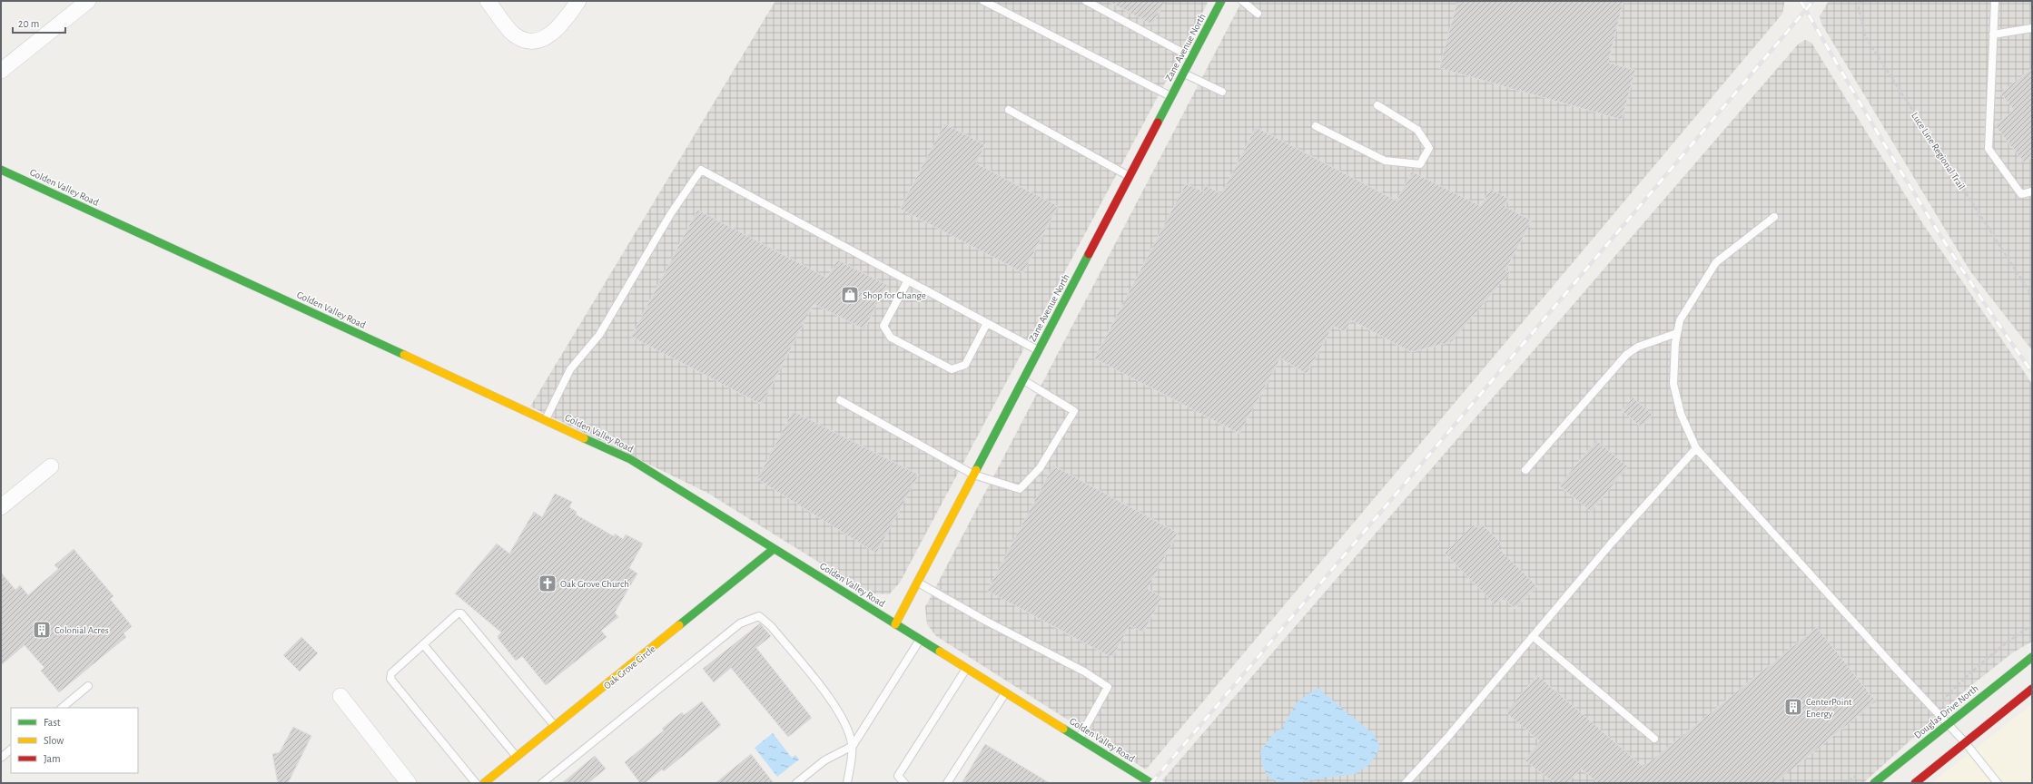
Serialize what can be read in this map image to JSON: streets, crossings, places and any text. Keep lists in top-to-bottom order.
{
  "streets": {
    "street": [
      "Zane Avenue North",
      "Golden Valley Road",
      "Oak Grove Circle",
      "Douglas Drive North"
    ],
    "path": ["Luce Line Regional Trail"]
  },
  "crossings": [
    ["Zane Avenue North", "Golden Valley Road"],
    ["Golden Valley Road", "Oak Grove Circle"]
  ],
  "places": {
    "shop": ["Shop for Change"],
    "church": ["Oak Grove Church"],
    "building": ["Colonial Acres", "CenterPoint Energy"]
  },
  "legend": ["Fast", "Slow", "Jam"],
  "scale_bar": "20 m"
}
